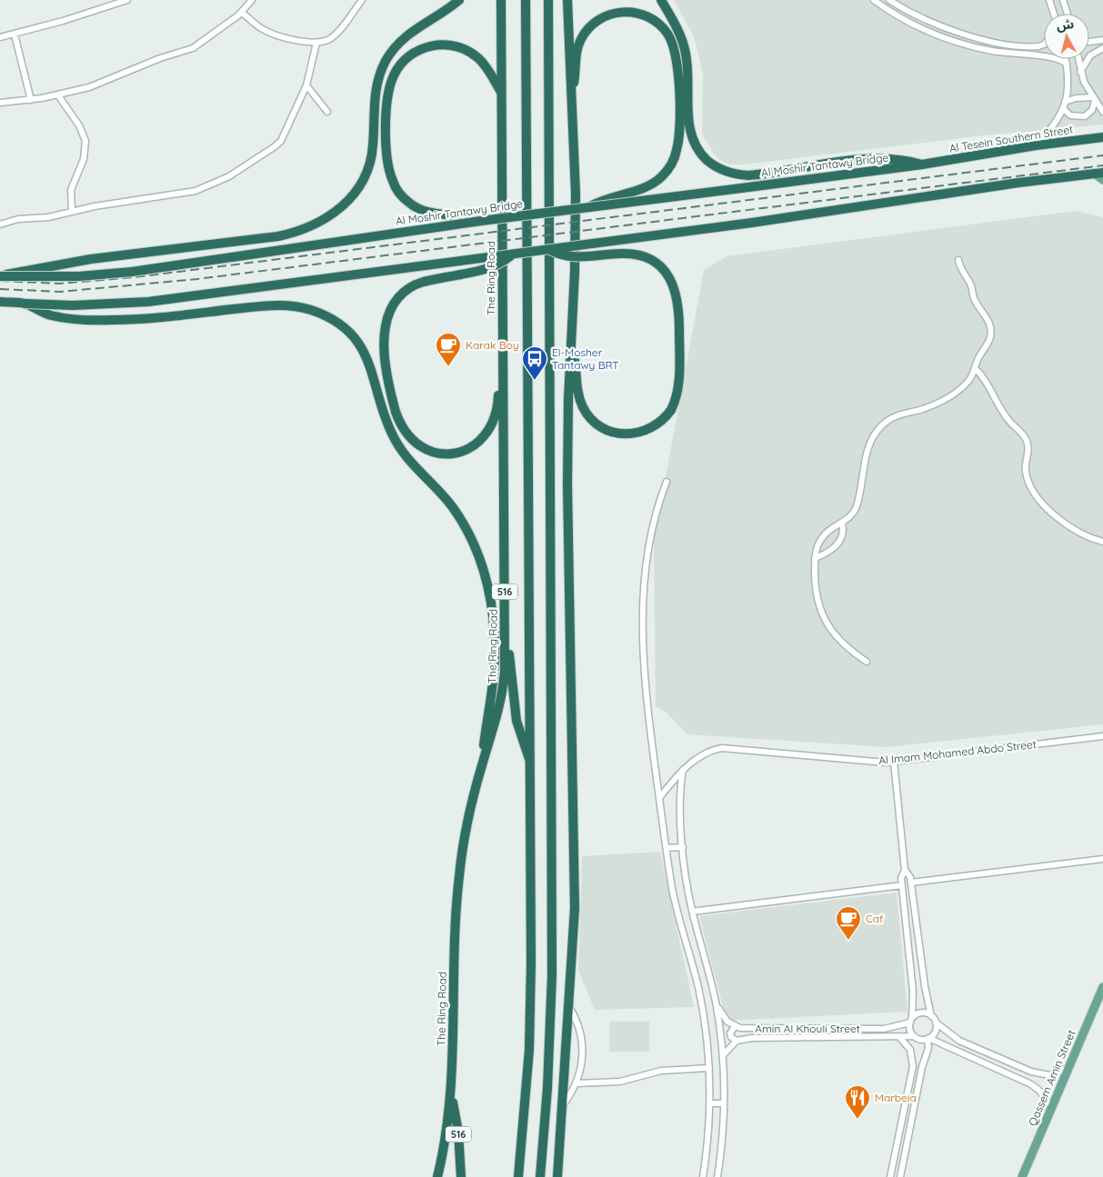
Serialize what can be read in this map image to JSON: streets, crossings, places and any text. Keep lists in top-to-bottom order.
{
  "streets": {
    "highway": [
      "Al Tesein Southern Street",
      "Al Moshir Tantawy Bridge",
      "The Ring Road",
      "516"
    ],
    "main road": ["Qassem Amin Street"],
    "street": ["Al Imam Mohamed Abdo Street", "Amin Al Khouli Street"]
  },
  "crossings": [
    ["Al Tesein Southern Street", "Al Moshir Tantawy Bridge"],
    ["The Ring Road", "516"]
  ],
  "places": {
    "cafe": ["Karak Boy", "Caf"],
    "bus stop": ["El-Mosher Tantawy BRT"],
    "restaurant": ["Marbeia"]
  },
  "north": "top"
}
